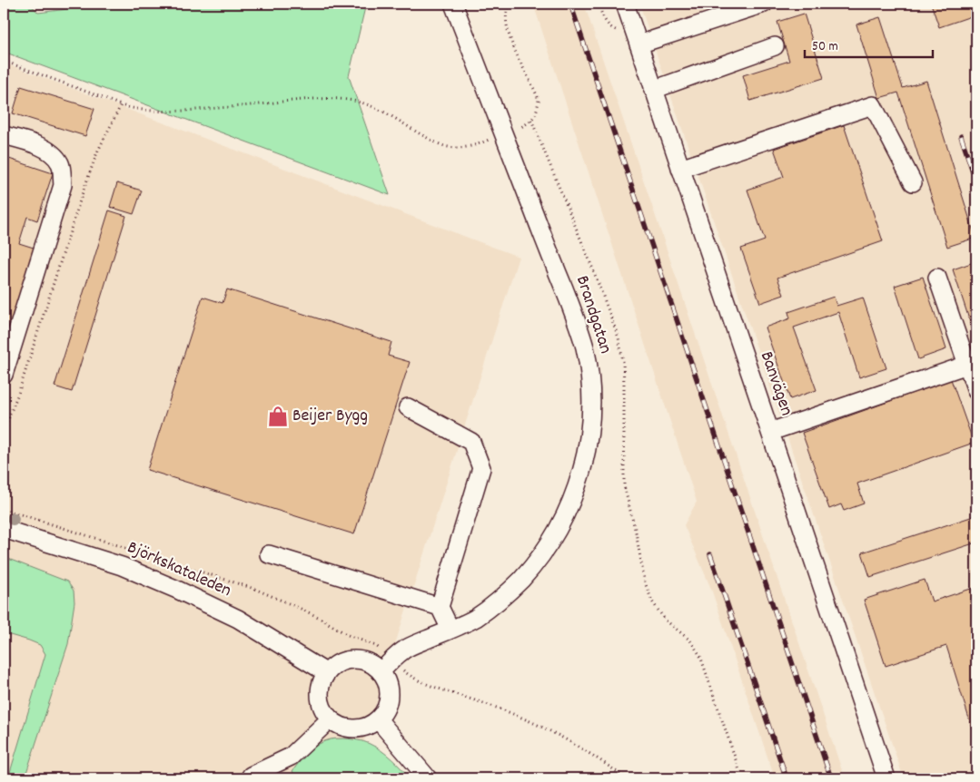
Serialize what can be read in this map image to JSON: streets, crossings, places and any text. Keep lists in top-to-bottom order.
{
  "streets": {
    "street": ["Brandgatan", "Banvägen", "Björkskataleden"]
  },
  "crossings": [
    ["Brandgatan", "Björkskataleden"]
  ],
  "places": {
    "shop": ["Beijer Bygg"]
  },
  "scale_bar": "50 m"
}
